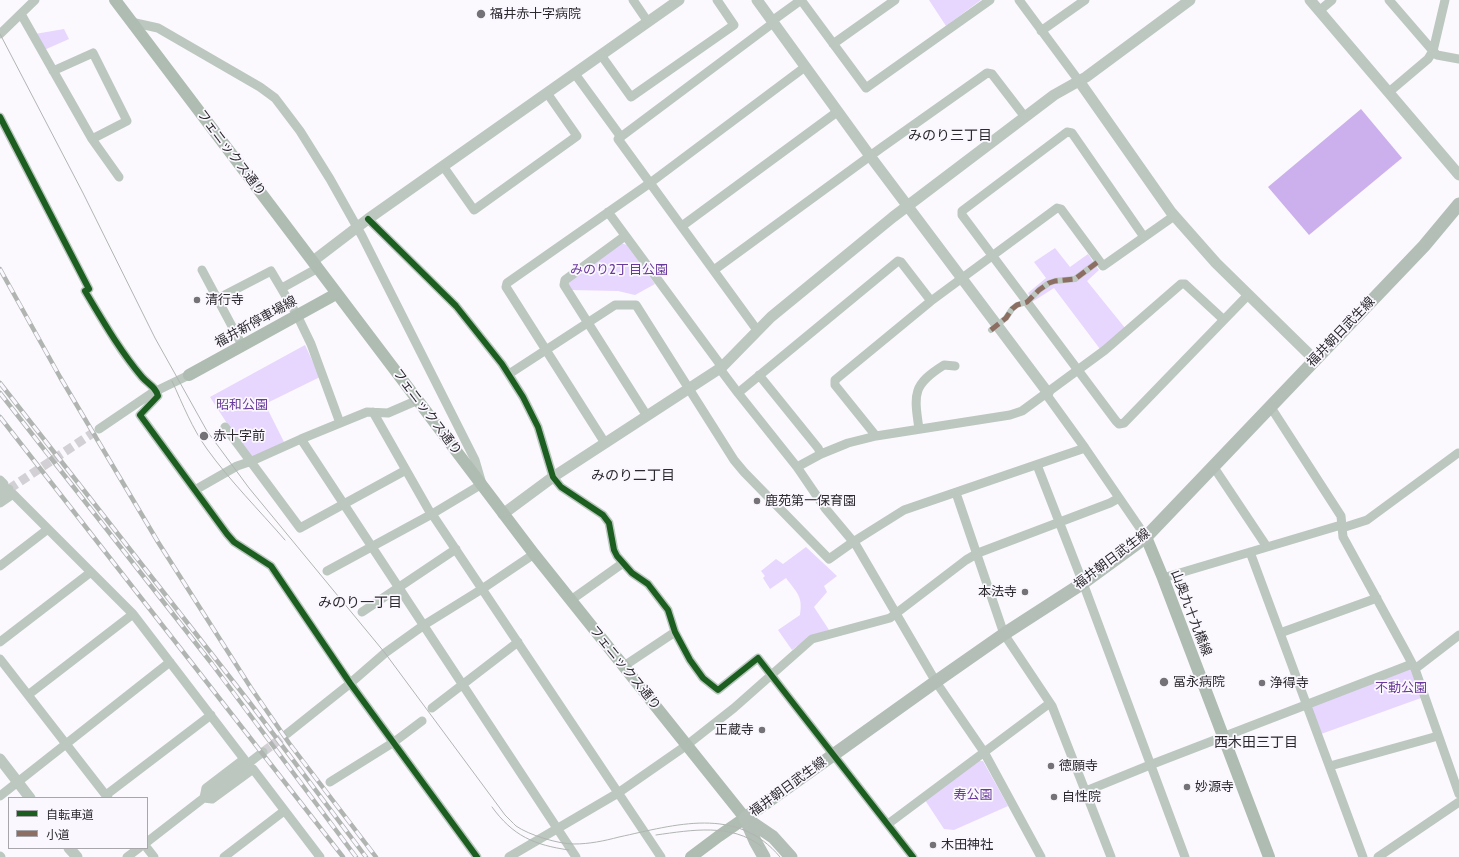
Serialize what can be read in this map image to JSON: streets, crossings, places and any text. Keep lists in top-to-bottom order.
{
  "streets": {
    "main road": [
      "フェニックス通り",
      "福井新停車場線",
      "福井朝日武生線",
      "山奥九十九橋線"
    ]
  },
  "crossings": [
    ["フェニックス通り", "福井新停車場線"],
    ["フェニックス通り", "福井朝日武生線"],
    ["福井朝日武生線", "山奥九十九橋線"]
  ],
  "districts": [
    "みのり三丁目",
    "みのり二丁目",
    "みのり一丁目",
    "西木田三丁目"
  ],
  "parks": [
    "みのり2丁目公園",
    "昭和公園",
    "不動公園",
    "寿公園"
  ],
  "places": [
    "福井赤十字病院",
    "清行寺",
    "赤十字前",
    "鹿苑第一保育園",
    "本法寺",
    "冨永病院",
    "浄得寺",
    "正蔵寺",
    "徳願寺",
    "妙源寺",
    "自性院",
    "木田神社"
  ],
  "legend": ["自転車道", "小道"]
}
